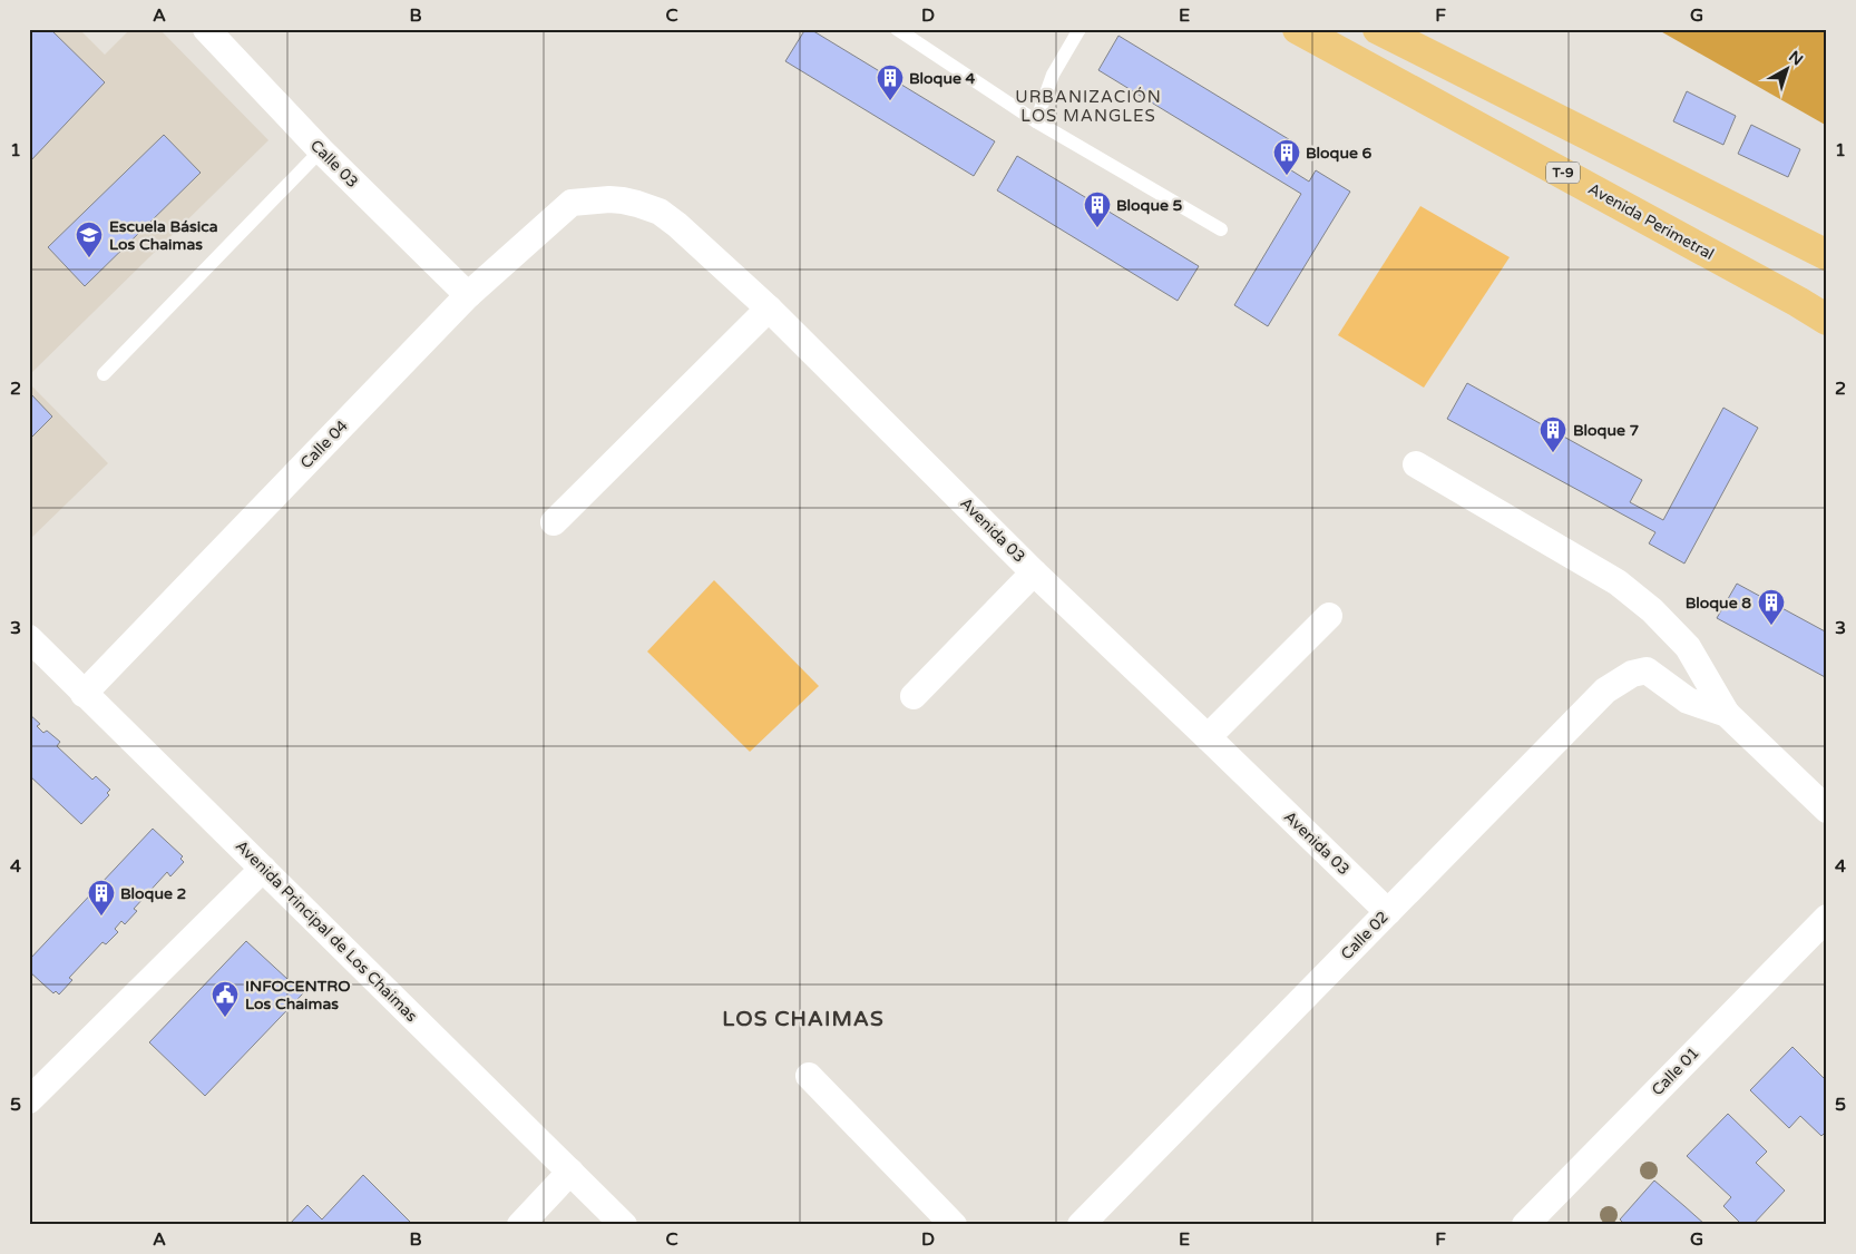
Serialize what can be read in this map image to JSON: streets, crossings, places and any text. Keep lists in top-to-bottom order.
{
  "streets": {
    "main road": ["T-9", "Avenida Perimetral"],
    "street": [
      "Calle 03",
      "Calle 04",
      "Avenida 03",
      "Avenida Principal de Los Chaimas",
      "Calle 02",
      "Calle 01"
    ]
  },
  "crossings": [
    ["Calle 03", "Calle 04"],
    ["Calle 04", "Avenida 03"],
    ["Calle 04", "Avenida Principal de Los Chaimas"],
    ["Avenida 03", "Calle 02"]
  ],
  "districts": ["URBANIZACIÓN LOS MANGLES", "LOS CHAIMAS"],
  "places": {
    "building": [
      "Bloque 4",
      "Bloque 6",
      "Bloque 5",
      "Bloque 7",
      "Bloque 8",
      "Bloque 2"
    ],
    "school or university": ["Escuela Básica Los Chaimas"],
    "public building": ["INFOCENTRO Los Chaimas"]
  },
  "north": "top right",
  "grid": {
    "columns": [
      "A",
      "B",
      "C",
      "D",
      "E",
      "F",
      "G"
    ],
    "rows": [
      "1",
      "2",
      "3",
      "4",
      "5"
    ]
  }
}
